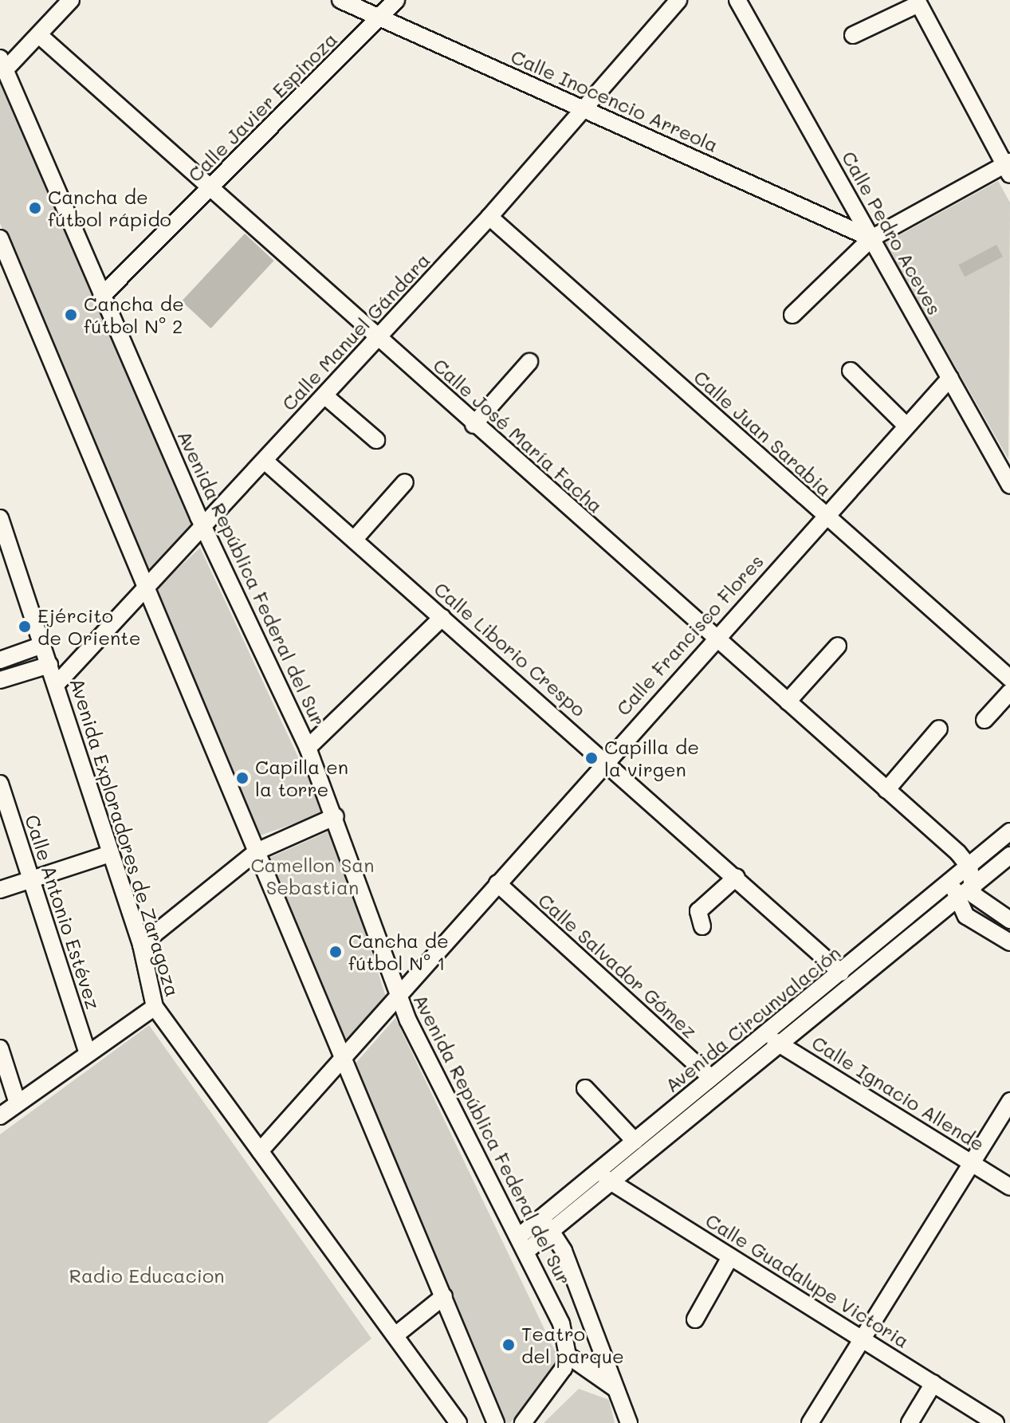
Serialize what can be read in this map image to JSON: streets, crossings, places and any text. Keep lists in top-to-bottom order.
{
  "streets": {
    "street": [
      "Calle Inocencio Arreola",
      "Calle Javier Espinoza",
      "Calle Pedro Aceves",
      "Calle Manuel Gándara",
      "Calle Juan Sarabia",
      "Calle José María Facha",
      "Avenida República Federal del Sur",
      "Calle Francisco Flores",
      "Calle Liborio Crespo",
      "Avenida Exploradores de Zaragoza",
      "Calle Antonio Estévez",
      "Calle Salvador Gómez",
      "Avenida Circunvalación",
      "Calle Ignacio Allende",
      "Calle Guadalupe Victoria"
    ]
  },
  "crossings": [
    ["Calle Inocencio Arreola", "Calle Javier Espinoza"],
    ["Calle Inocencio Arreola", "Calle Pedro Aceves"],
    ["Calle Inocencio Arreola", "Calle Manuel Gándara"],
    ["Calle Javier Espinoza", "Calle José María Facha"],
    ["Calle Javier Espinoza", "Avenida República Federal del Sur"],
    ["Calle Pedro Aceves", "Calle Francisco Flores"],
    ["Calle Manuel Gándara", "Calle Juan Sarabia"],
    ["Calle Manuel Gándara", "Calle José María Facha"],
    ["Calle Manuel Gándara", "Avenida República Federal del Sur"],
    ["Calle Manuel Gándara", "Calle Liborio Crespo"],
    ["Calle Manuel Gándara", "Avenida Exploradores de Zaragoza"],
    ["Calle Juan Sarabia", "Calle Francisco Flores"],
    ["Calle José María Facha", "Calle Francisco Flores"],
    ["Calle José María Facha", "Avenida Circunvalación"],
    ["Avenida República Federal del Sur", "Calle Francisco Flores"],
    ["Avenida República Federal del Sur", "Avenida Circunvalación"],
    ["Calle Francisco Flores", "Calle Liborio Crespo"],
    ["Calle Francisco Flores", "Avenida Exploradores de Zaragoza"],
    ["Calle Francisco Flores", "Calle Salvador Gómez"],
    ["Calle Liborio Crespo", "Avenida Circunvalación"],
    ["Calle Salvador Gómez", "Avenida Circunvalación"],
    ["Avenida Circunvalación", "Calle Ignacio Allende"],
    ["Avenida Circunvalación", "Calle Guadalupe Victoria"]
  ],
  "parks": ["Camellon San Sebastian", "Radio Educacion"],
  "places": [
    "Cancha de fútbol rápido",
    "Cancha de fútbol N° 2",
    "Ejército de Oriente",
    "Capilla de la virgen",
    "Capilla en la torre",
    "Cancha de fútbol N° 1",
    "Teatro del parque"
  ]
}
